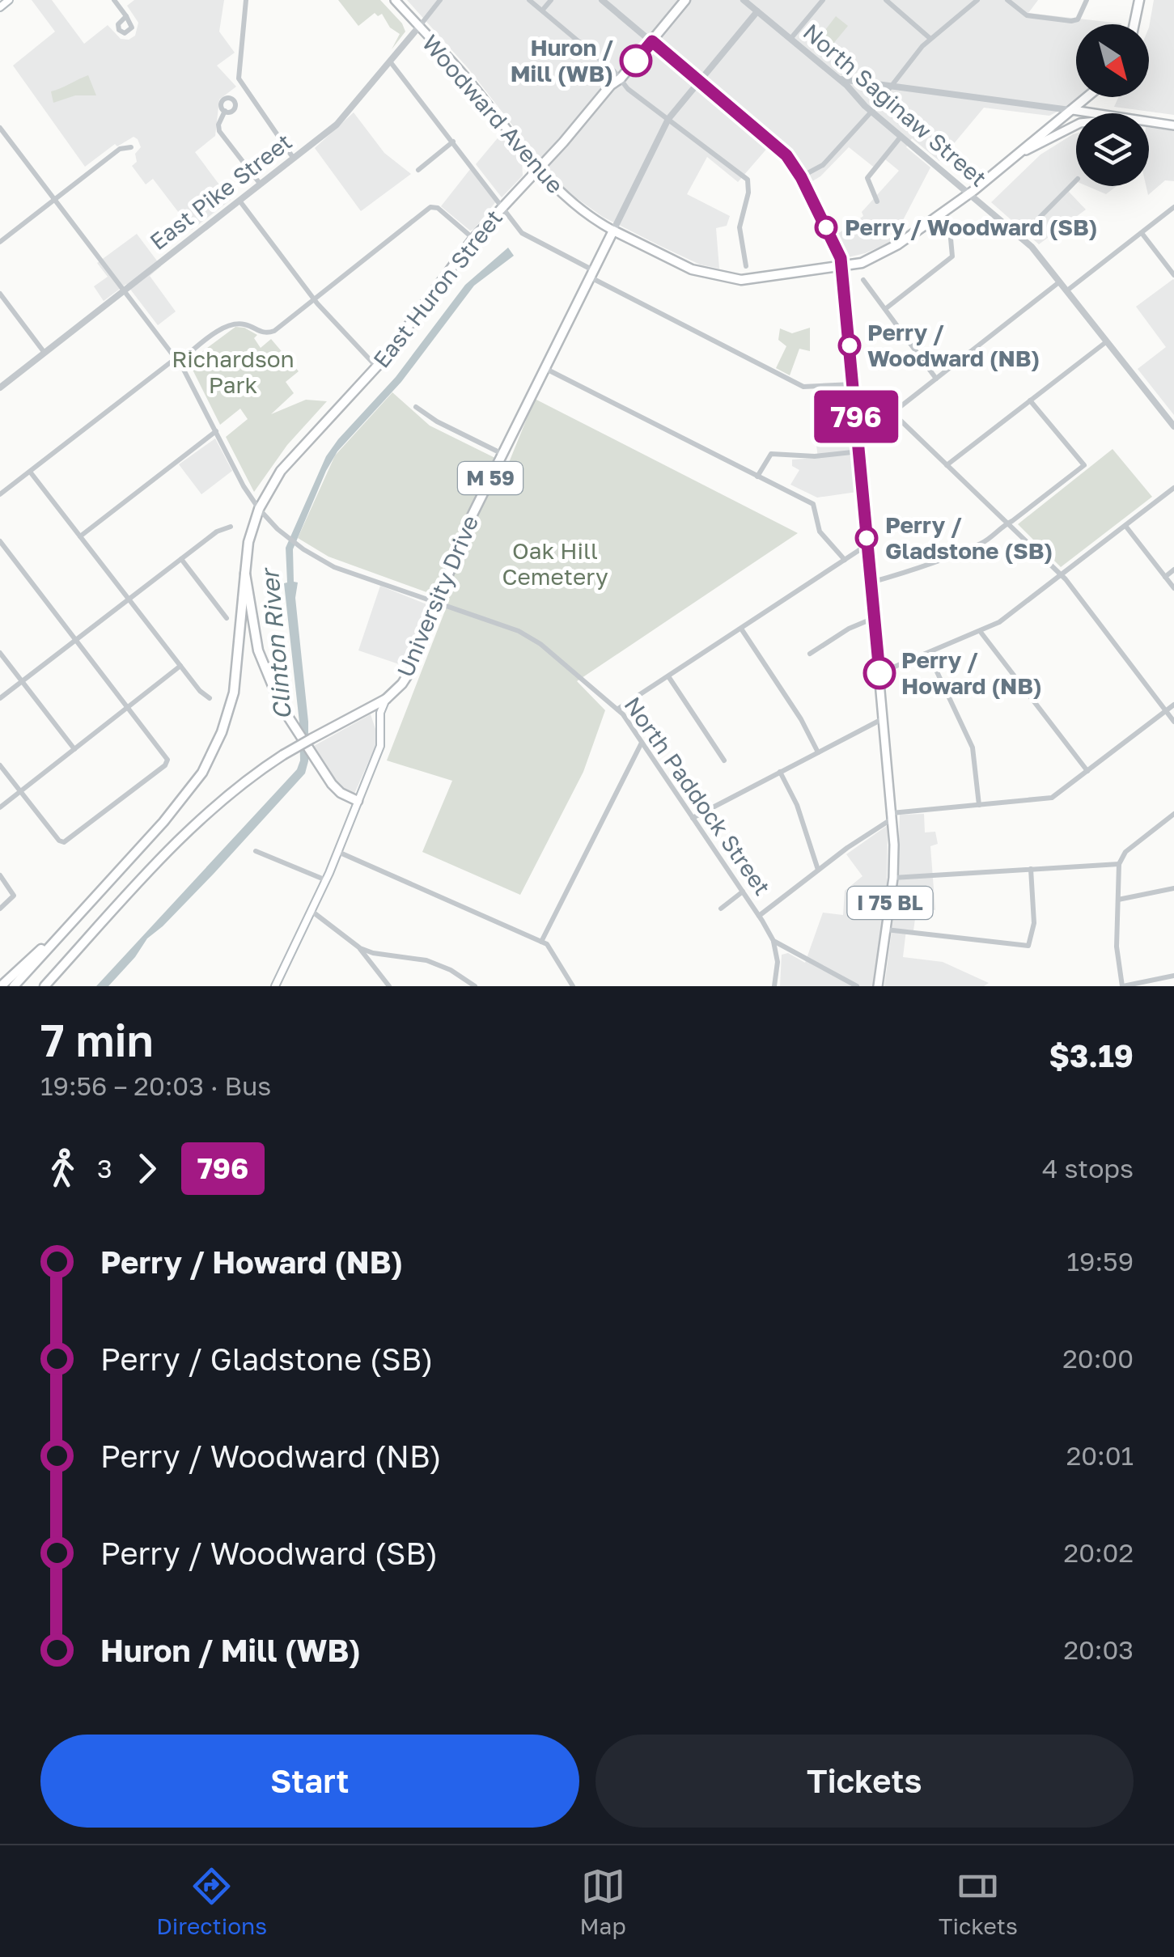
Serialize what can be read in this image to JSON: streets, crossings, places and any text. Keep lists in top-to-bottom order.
{
  "streets": {
    "highway": [
      "Woodward Avenue",
      "East Huron Street",
      "M 59",
      "University Drive"
    ],
    "main road": ["I 75 BL"],
    "street": ["North Saginaw Street", "East Pike Street", "North Paddock Street"]
  },
  "crossings": [
    ["North Saginaw Street", "Woodward Avenue"],
    ["North Saginaw Street", "University Drive"],
    ["Woodward Avenue", "East Pike Street"],
    ["Woodward Avenue", "East Huron Street"],
    ["Woodward Avenue", "University Drive"],
    ["Woodward Avenue", "I 75 BL"],
    ["East Pike Street", "North Paddock Street"],
    ["East Huron Street", "North Paddock Street"],
    ["M 59", "University Drive"],
    ["University Drive", "North Paddock Street"]
  ],
  "water": ["Clinton River"],
  "parks": ["Richardson Park", "Oak Hill Cemetery"],
  "places": [
    "Huron / Mill (WB)",
    "Perry / Woodward (SB)",
    "Perry / Woodward (NB)",
    "Perry / Gladstone (SB)",
    "Perry / Howard (NB)"
  ],
  "lines": ["bus line 796"],
  "north": "bottom right",
  "page": {
    "on_map": "796",
    "heading": ["7 min", "19:56 – 20:03 · Bus", "$3.19"],
    "legs": ["3", "796", "4 stops"],
    "list": [
      {
        "name": "Perry / Howard (NB)",
        "value": "19:59"
      },
      {
        "name": "Perry / Gladstone (SB)",
        "value": "20:00"
      },
      {
        "name": "Perry / Woodward (NB)",
        "value": "20:01"
      },
      {
        "name": "Perry / Woodward (SB)",
        "value": "20:02"
      },
      {
        "name": "Huron / Mill (WB)",
        "value": "20:03"
      }
    ],
    "buttons": ["Start", "Tickets"],
    "tabs": ["Directions", "Map", "Tickets"]
  }
}
